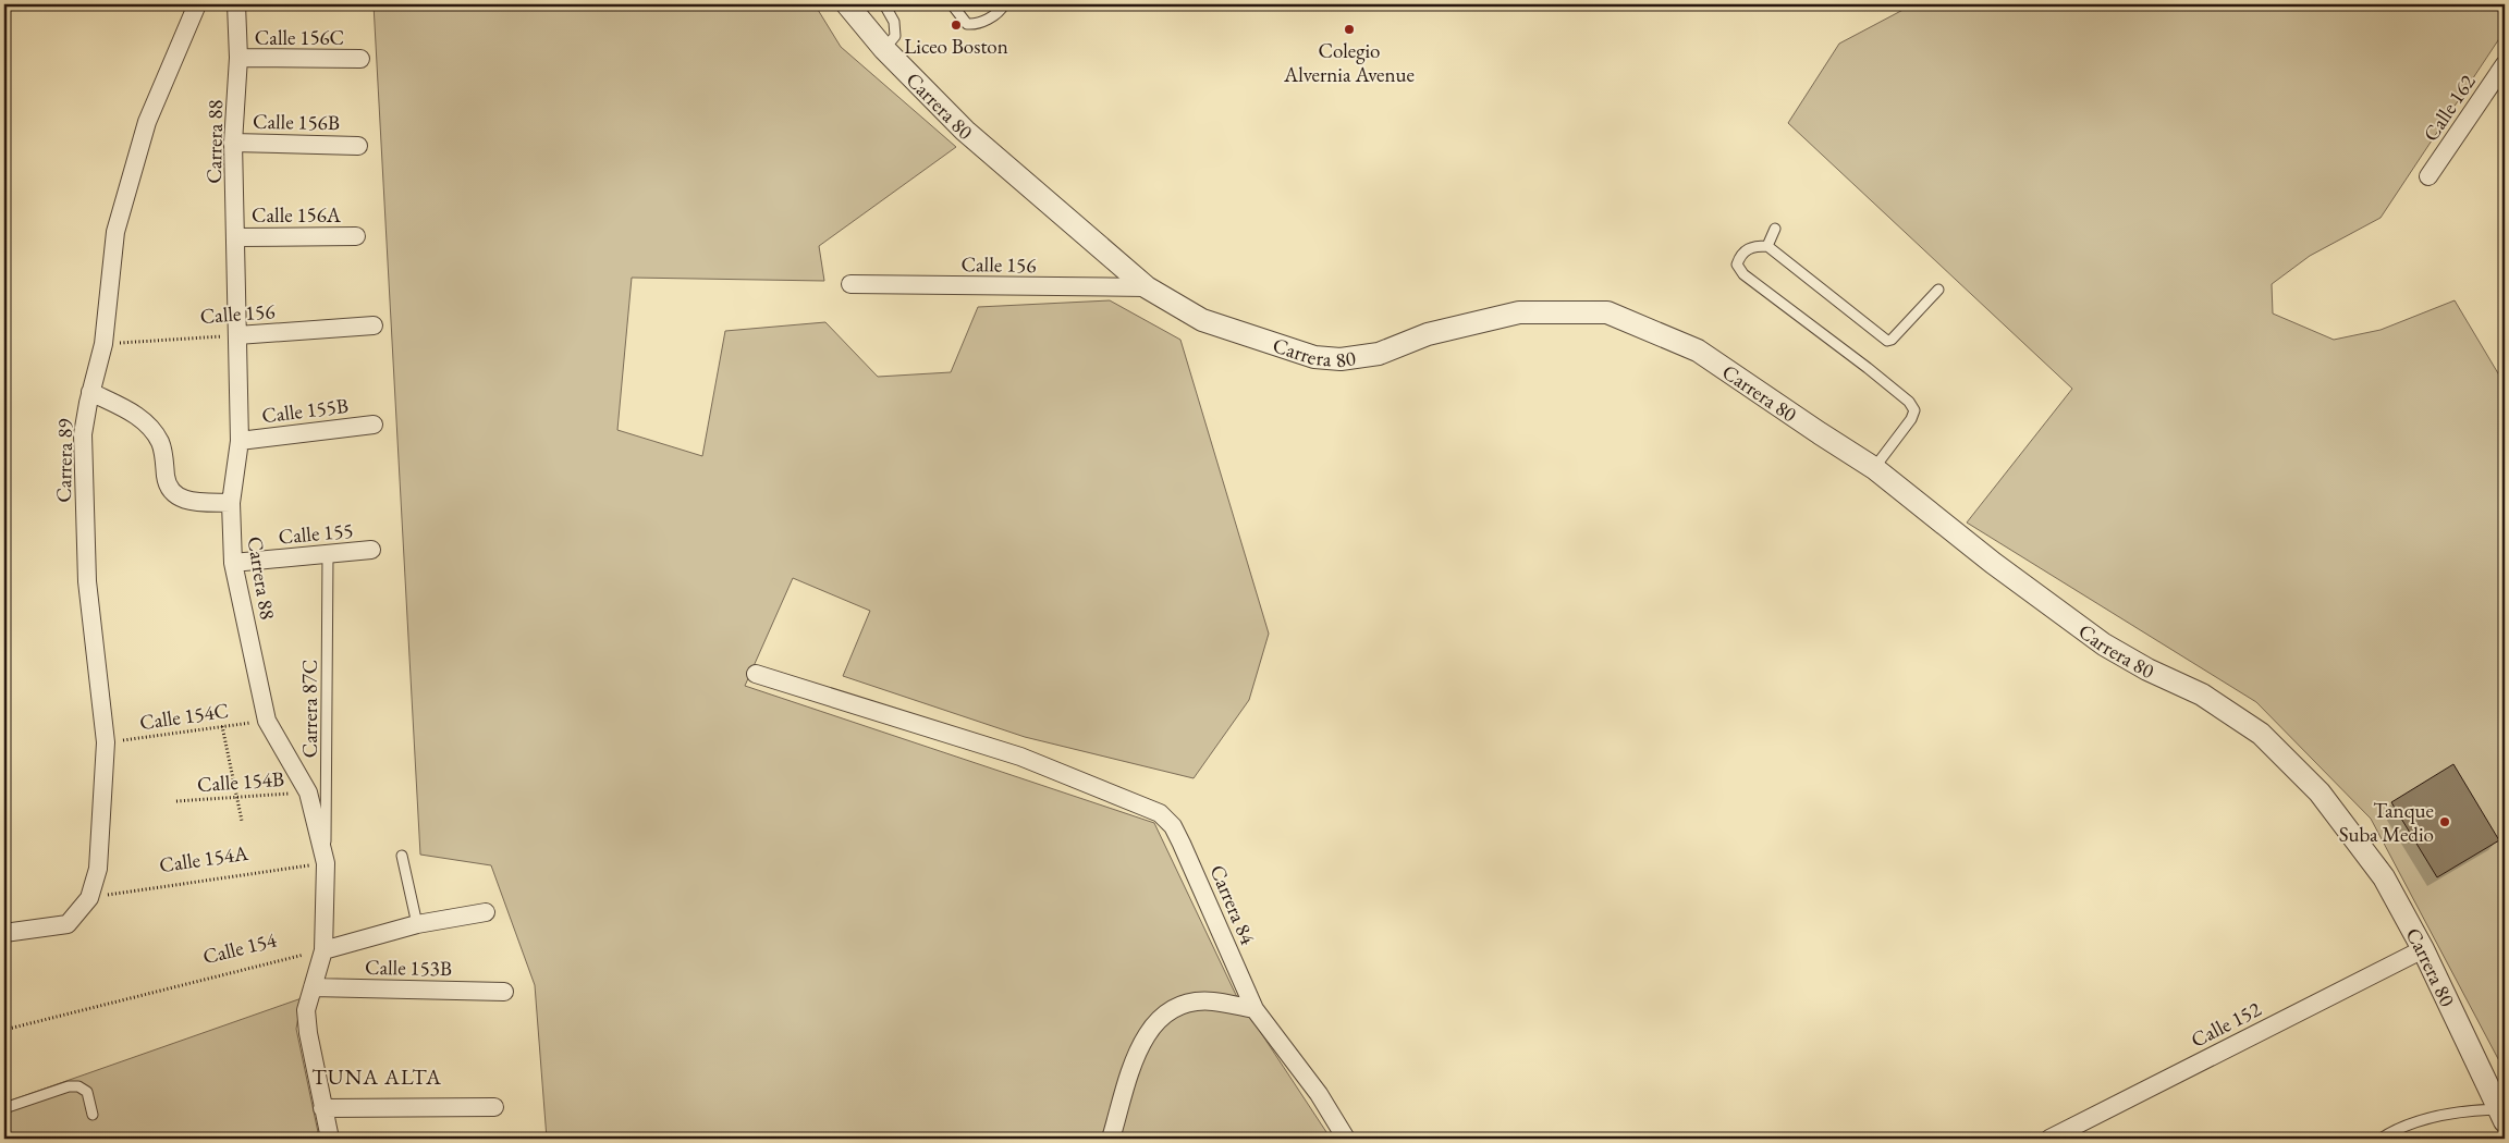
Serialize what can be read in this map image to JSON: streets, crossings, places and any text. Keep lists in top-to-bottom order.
{
  "streets": {
    "street": [
      "Calle 156C",
      "Carrera 80",
      "Calle 162",
      "Calle 156B",
      "Carrera 88",
      "Calle 156A",
      "Calle 156",
      "Calle 155B",
      "Carrera 89",
      "Calle 155",
      "Carrera 84",
      "Calle 153B",
      "Calle 152"
    ],
    "lane": ["Carrera 87C"],
    "path": [
      "Calle 154C",
      "Calle 154B",
      "Calle 154A",
      "Calle 154"
    ]
  },
  "crossings": [
    ["Calle 156C", "Carrera 88"],
    ["Carrera 80", "Calle 156"],
    ["Carrera 80", "Calle 152"],
    ["Calle 156B", "Carrera 88"],
    ["Carrera 88", "Calle 156A"],
    ["Carrera 88", "Calle 156"],
    ["Carrera 88", "Calle 155B"],
    ["Carrera 88", "Calle 155"],
    ["Carrera 88", "Carrera 87C"],
    ["Carrera 88", "Calle 154C"],
    ["Carrera 88", "Calle 154B"],
    ["Carrera 88", "Calle 154A"],
    ["Carrera 88", "Calle 154"],
    ["Carrera 88", "Calle 153B"],
    ["Calle 156", "Carrera 89"],
    ["Carrera 89", "Calle 154C"],
    ["Carrera 89", "Calle 154A"],
    ["Calle 155", "Carrera 87C"],
    ["Carrera 87C", "Calle 154A"]
  ],
  "districts": ["TUNA ALTA"],
  "places": ["Liceo Boston", "Colegio Alvernia Avenue", "Tanque Suba Medio"]
}
